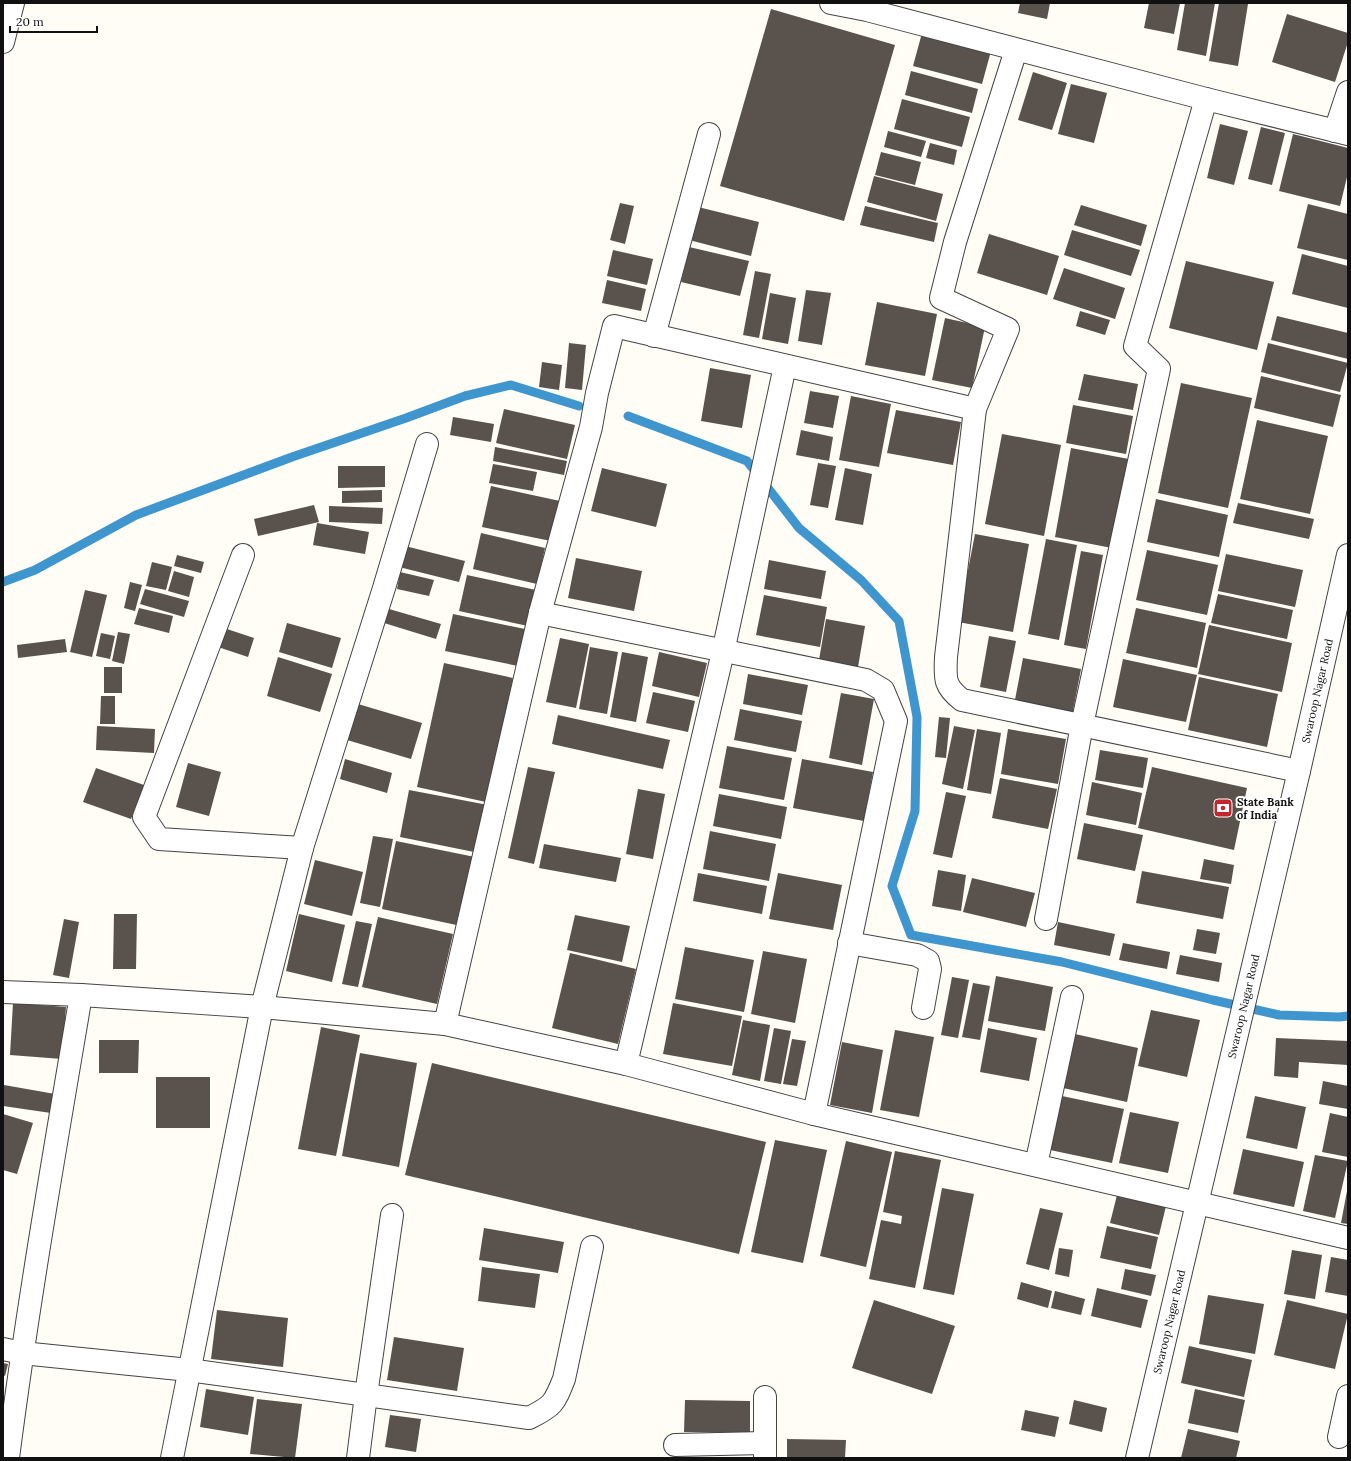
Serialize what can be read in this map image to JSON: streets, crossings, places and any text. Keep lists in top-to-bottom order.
{
  "streets": {
    "street": ["Swaroop Nagar Road"]
  },
  "places": {
    "bank": ["State Bank of India"]
  },
  "scale_bar": "20 m"
}
